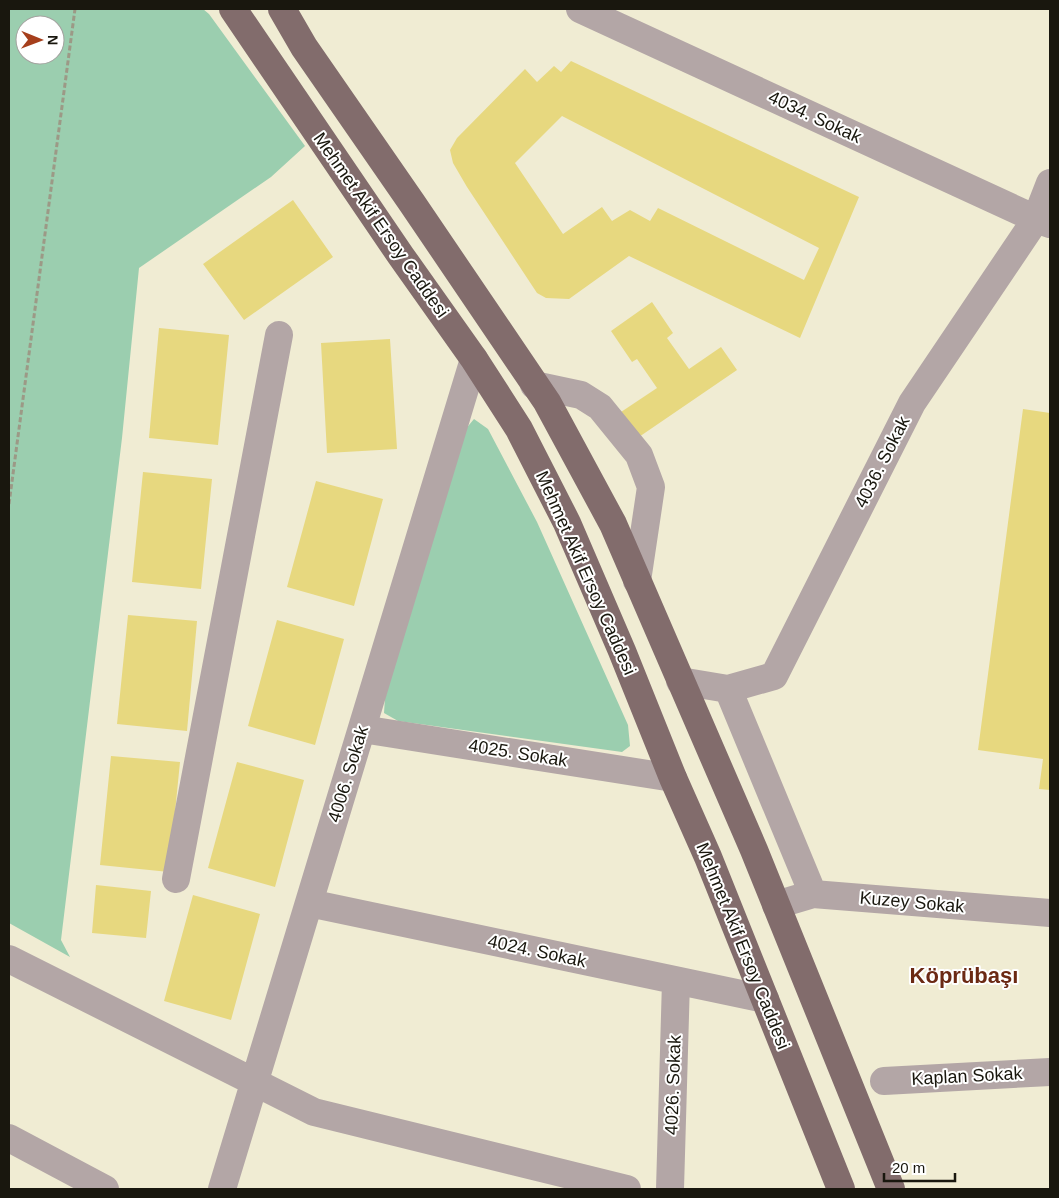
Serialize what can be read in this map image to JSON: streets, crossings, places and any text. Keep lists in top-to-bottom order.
{
  "streets": {
    "main road": ["Mehmet Akif Ersoy Caddesi"],
    "street": [
      "4034. Sokak",
      "4036. Sokak",
      "4025. Sokak",
      "4006. Sokak",
      "Kuzey Sokak",
      "4024. Sokak",
      "Kaplan Sokak",
      "4026. Sokak"
    ]
  },
  "crossings": [
    ["4034. Sokak", "4036. Sokak"],
    ["Mehmet Akif Ersoy Caddesi", "4025. Sokak"],
    ["Mehmet Akif Ersoy Caddesi", "4006. Sokak"],
    ["Mehmet Akif Ersoy Caddesi", "Kuzey Sokak"],
    ["Mehmet Akif Ersoy Caddesi", "4024. Sokak"],
    ["4025. Sokak", "4006. Sokak"],
    ["4006. Sokak", "4024. Sokak"],
    ["4024. Sokak", "4026. Sokak"]
  ],
  "districts": ["Köprübaşı"],
  "scale_bar": "20 m",
  "north": "right"
}
